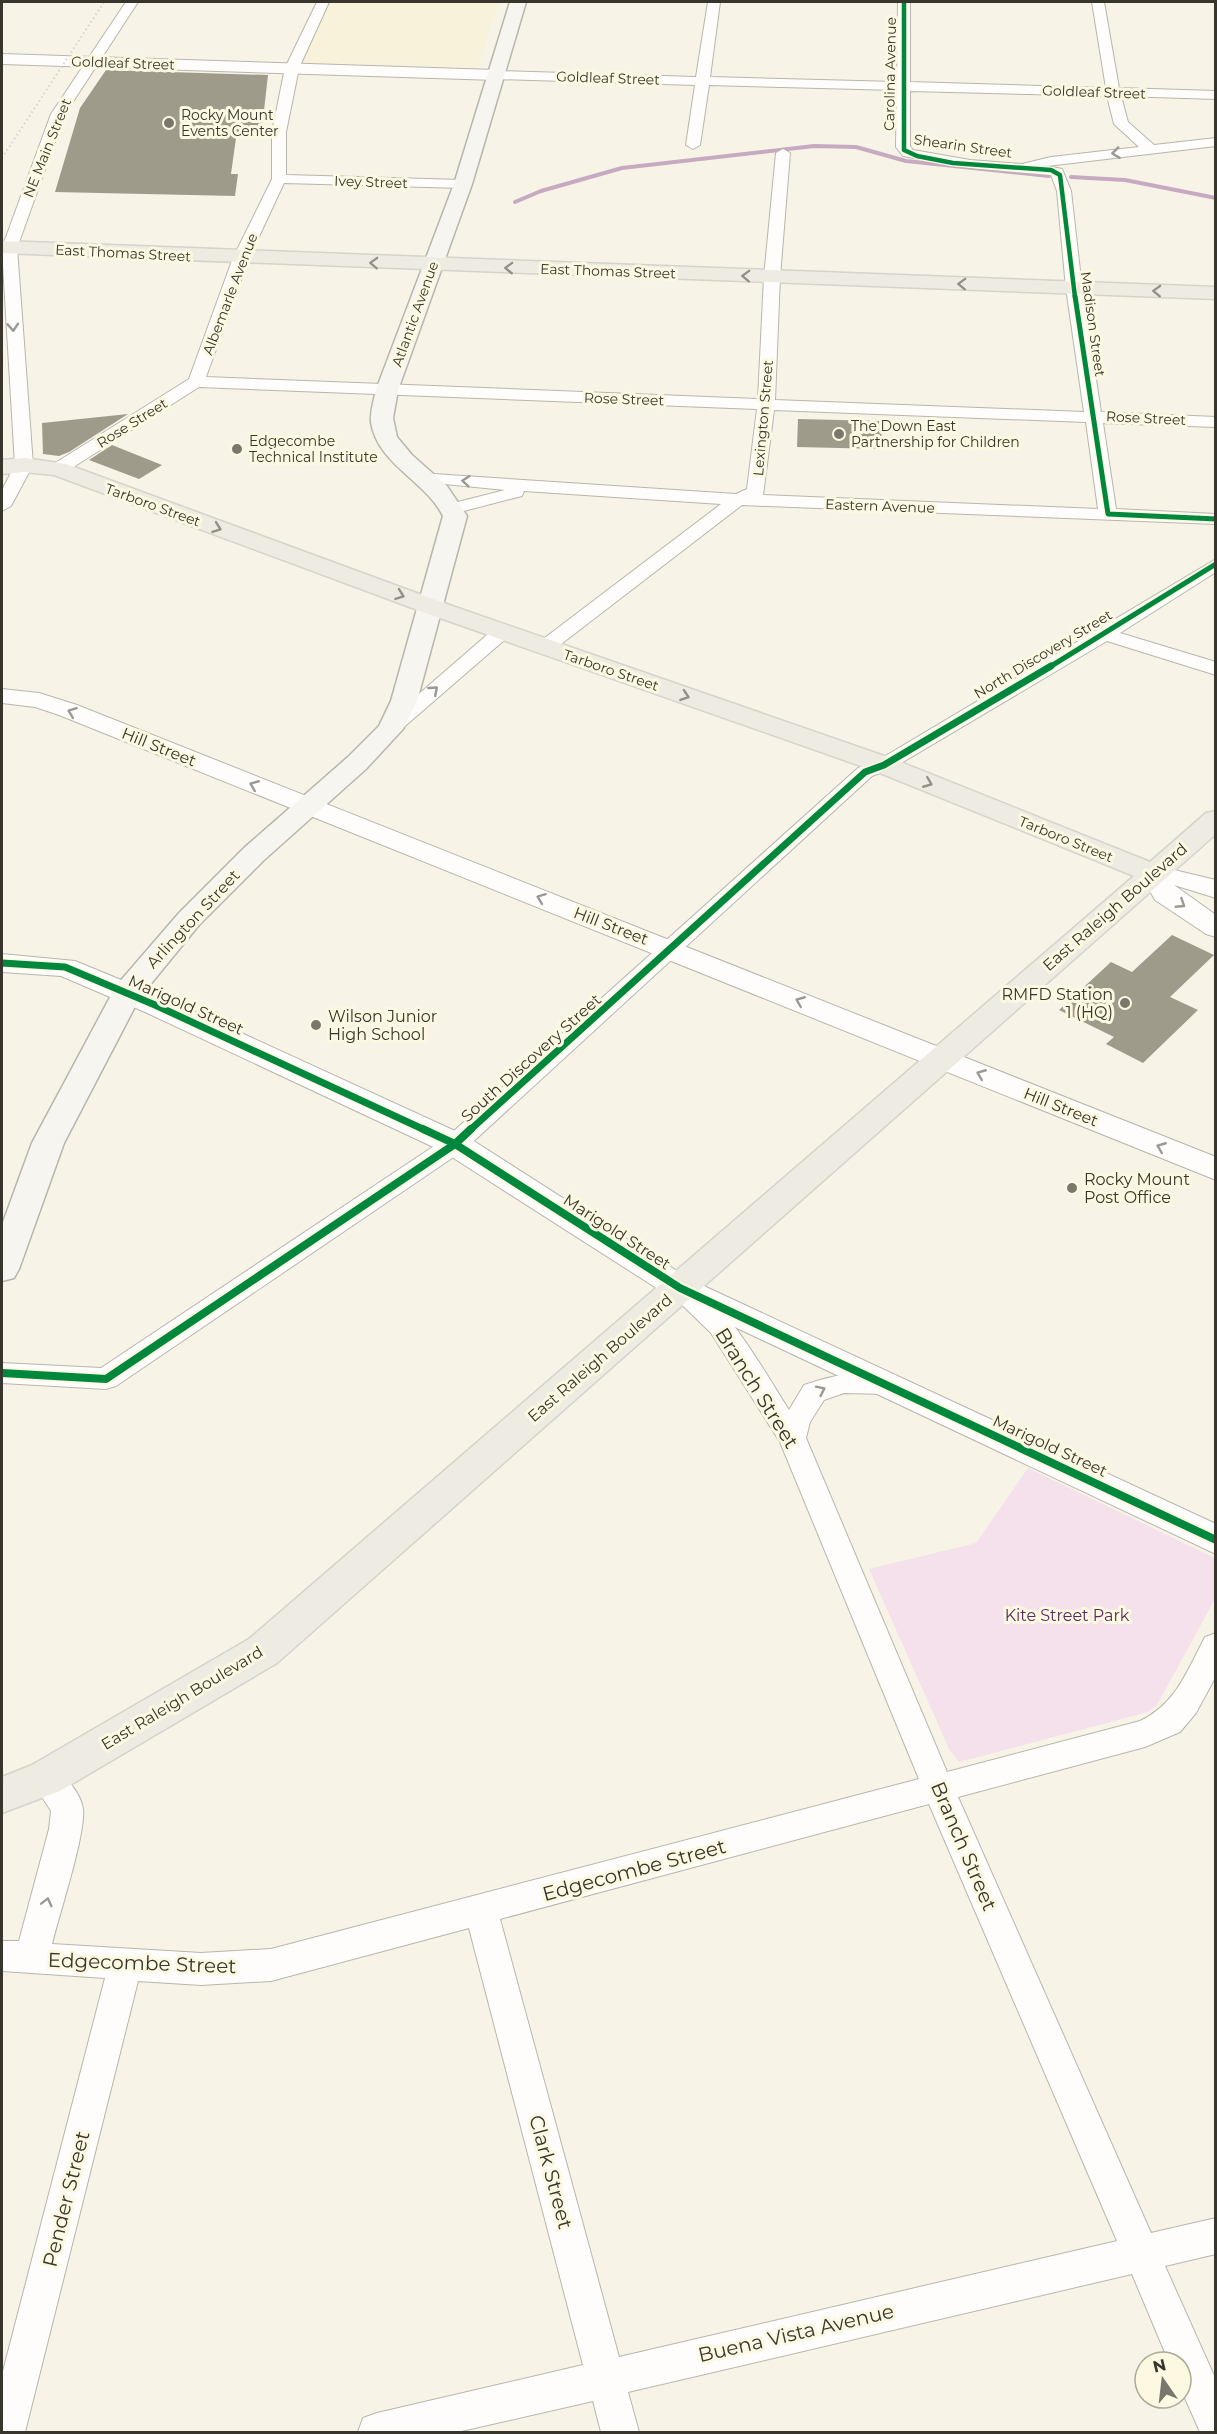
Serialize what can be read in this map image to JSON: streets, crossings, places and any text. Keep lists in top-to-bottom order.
{
  "streets": {
    "main road": [
      "East Thomas Street",
      "Atlantic Avenue",
      "Tarboro Street",
      "East Raleigh Boulevard",
      "Arlington Street"
    ],
    "street": [
      "Goldleaf Street",
      "Carolina Avenue",
      "Shearin Street",
      "NE Main Street",
      "Ivey Street",
      "Albemarle Avenue",
      "Madison Street",
      "Rose Street",
      "Lexington Street",
      "Eastern Avenue",
      "North Discovery Street",
      "Hill Street",
      "Marigold Street",
      "South Discovery Street",
      "Branch Street",
      "Edgecombe Street",
      "Clark Street",
      "Pender Street",
      "Buena Vista Avenue"
    ]
  },
  "crossings": [
    ["Goldleaf Street", "Carolina Avenue"],
    ["Goldleaf Street", "NE Main Street"],
    ["Goldleaf Street", "Albemarle Avenue"],
    ["Goldleaf Street", "Atlantic Avenue"],
    ["Carolina Avenue", "Shearin Street"],
    ["Shearin Street", "Madison Street"],
    ["NE Main Street", "East Thomas Street"],
    ["Ivey Street", "Albemarle Avenue"],
    ["Ivey Street", "Atlantic Avenue"],
    ["East Thomas Street", "Albemarle Avenue"],
    ["East Thomas Street", "Atlantic Avenue"],
    ["East Thomas Street", "Madison Street"],
    ["East Thomas Street", "Lexington Street"],
    ["Albemarle Avenue", "Rose Street"],
    ["Atlantic Avenue", "Rose Street"],
    ["Madison Street", "Rose Street"],
    ["Madison Street", "Eastern Avenue"],
    ["Rose Street", "Lexington Street"],
    ["Rose Street", "Tarboro Street"],
    ["Lexington Street", "Tarboro Street"],
    ["Lexington Street", "Eastern Avenue"],
    ["Tarboro Street", "North Discovery Street"],
    ["Tarboro Street", "East Raleigh Boulevard"],
    ["Tarboro Street", "Arlington Street"],
    ["Tarboro Street", "South Discovery Street"],
    ["North Discovery Street", "South Discovery Street"],
    ["Hill Street", "East Raleigh Boulevard"],
    ["Hill Street", "Arlington Street"],
    ["Hill Street", "South Discovery Street"],
    ["East Raleigh Boulevard", "Marigold Street"],
    ["East Raleigh Boulevard", "Branch Street"],
    ["Arlington Street", "Marigold Street"],
    ["Marigold Street", "South Discovery Street"],
    ["Marigold Street", "Branch Street"],
    ["Branch Street", "Edgecombe Street"],
    ["Branch Street", "Buena Vista Avenue"],
    ["Edgecombe Street", "Clark Street"],
    ["Edgecombe Street", "Pender Street"],
    ["Clark Street", "Buena Vista Avenue"]
  ],
  "one_way": [
    "Shearin Street",
    "East Thomas Street",
    "Tarboro Street",
    "Hill Street"
  ],
  "parks": ["Kite Street Park"],
  "places": [
    "Rocky Mount Events Center",
    "The Down East Partnership for Children",
    "Edgecombe Technical Institute",
    "RMFD Station 1 (HQ)",
    "Wilson Junior High School",
    "Rocky Mount Post Office"
  ],
  "north": "top"
}
